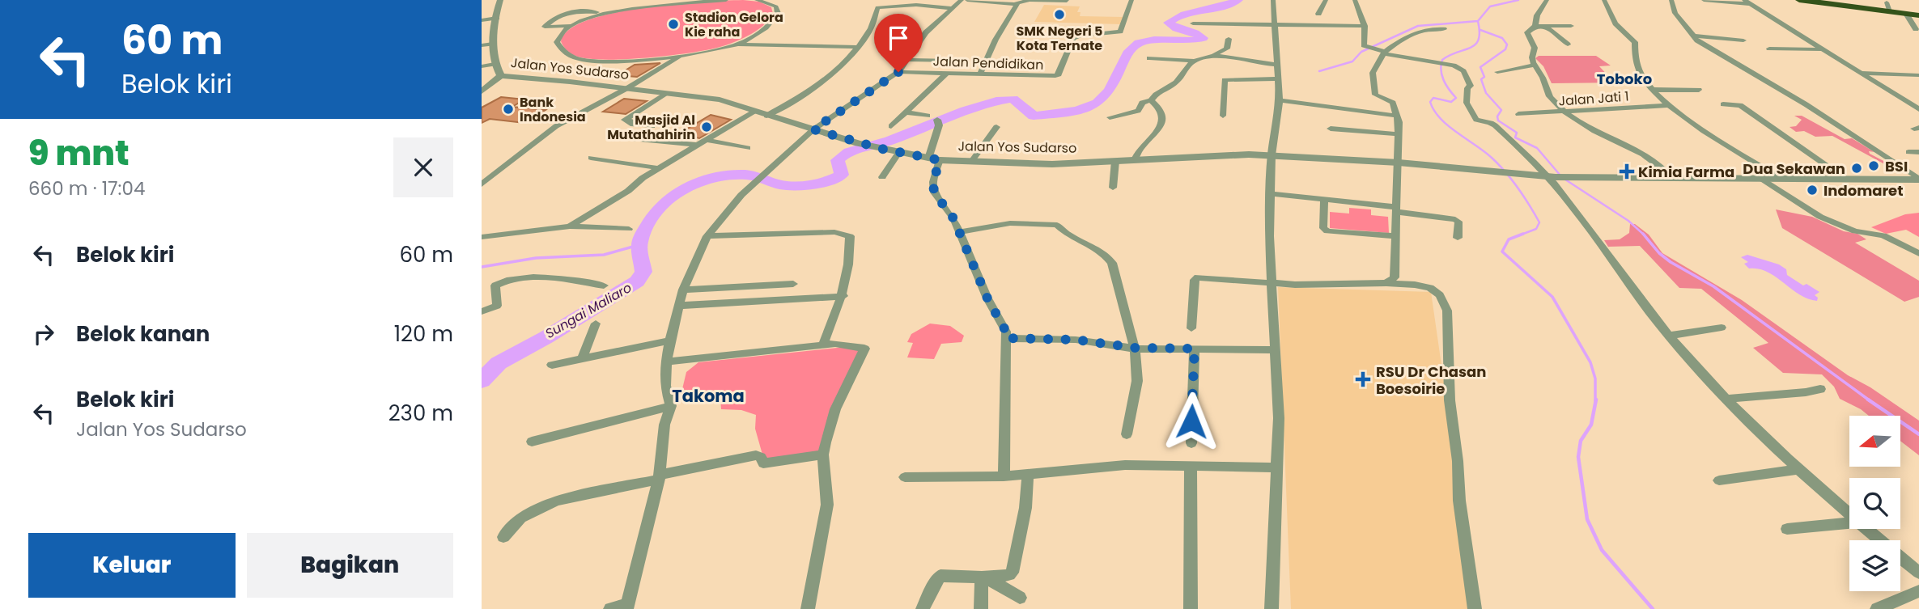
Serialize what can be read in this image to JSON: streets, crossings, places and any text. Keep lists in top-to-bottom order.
{
  "streets": {
    "street": ["Jalan Pendidikan", "Jalan Yos Sudarso", "Jalan Jati 1"]
  },
  "districts": ["Toboko", "Takoma"],
  "water": ["Sungai Maliaro"],
  "places": {
    "other": [
      "SMK Negeri 5 Kota Ternate",
      "Stadion Gelora Kie raha",
      "Bank Indonesia",
      "Masjid Al Mutathahirin",
      "BSI",
      "Dua Sekawan",
      "Indomaret"
    ],
    "health": ["Kimia Farma", "RSU Dr Chasan Boesoirie"]
  },
  "north": "left",
  "page": {
    "turn": ["60 m", "Belok kiri"],
    "heading": ["9 mnt", "660 m · 17:04"],
    "list": [
      {
        "name": "Belok kiri",
        "value": "60 m"
      },
      {
        "name": "Belok kanan",
        "value": "120 m"
      },
      {
        "name": "Belok kiri",
        "note": "Jalan Yos Sudarso",
        "value": "230 m"
      }
    ],
    "buttons": ["Keluar", "Bagikan"]
  }
}
